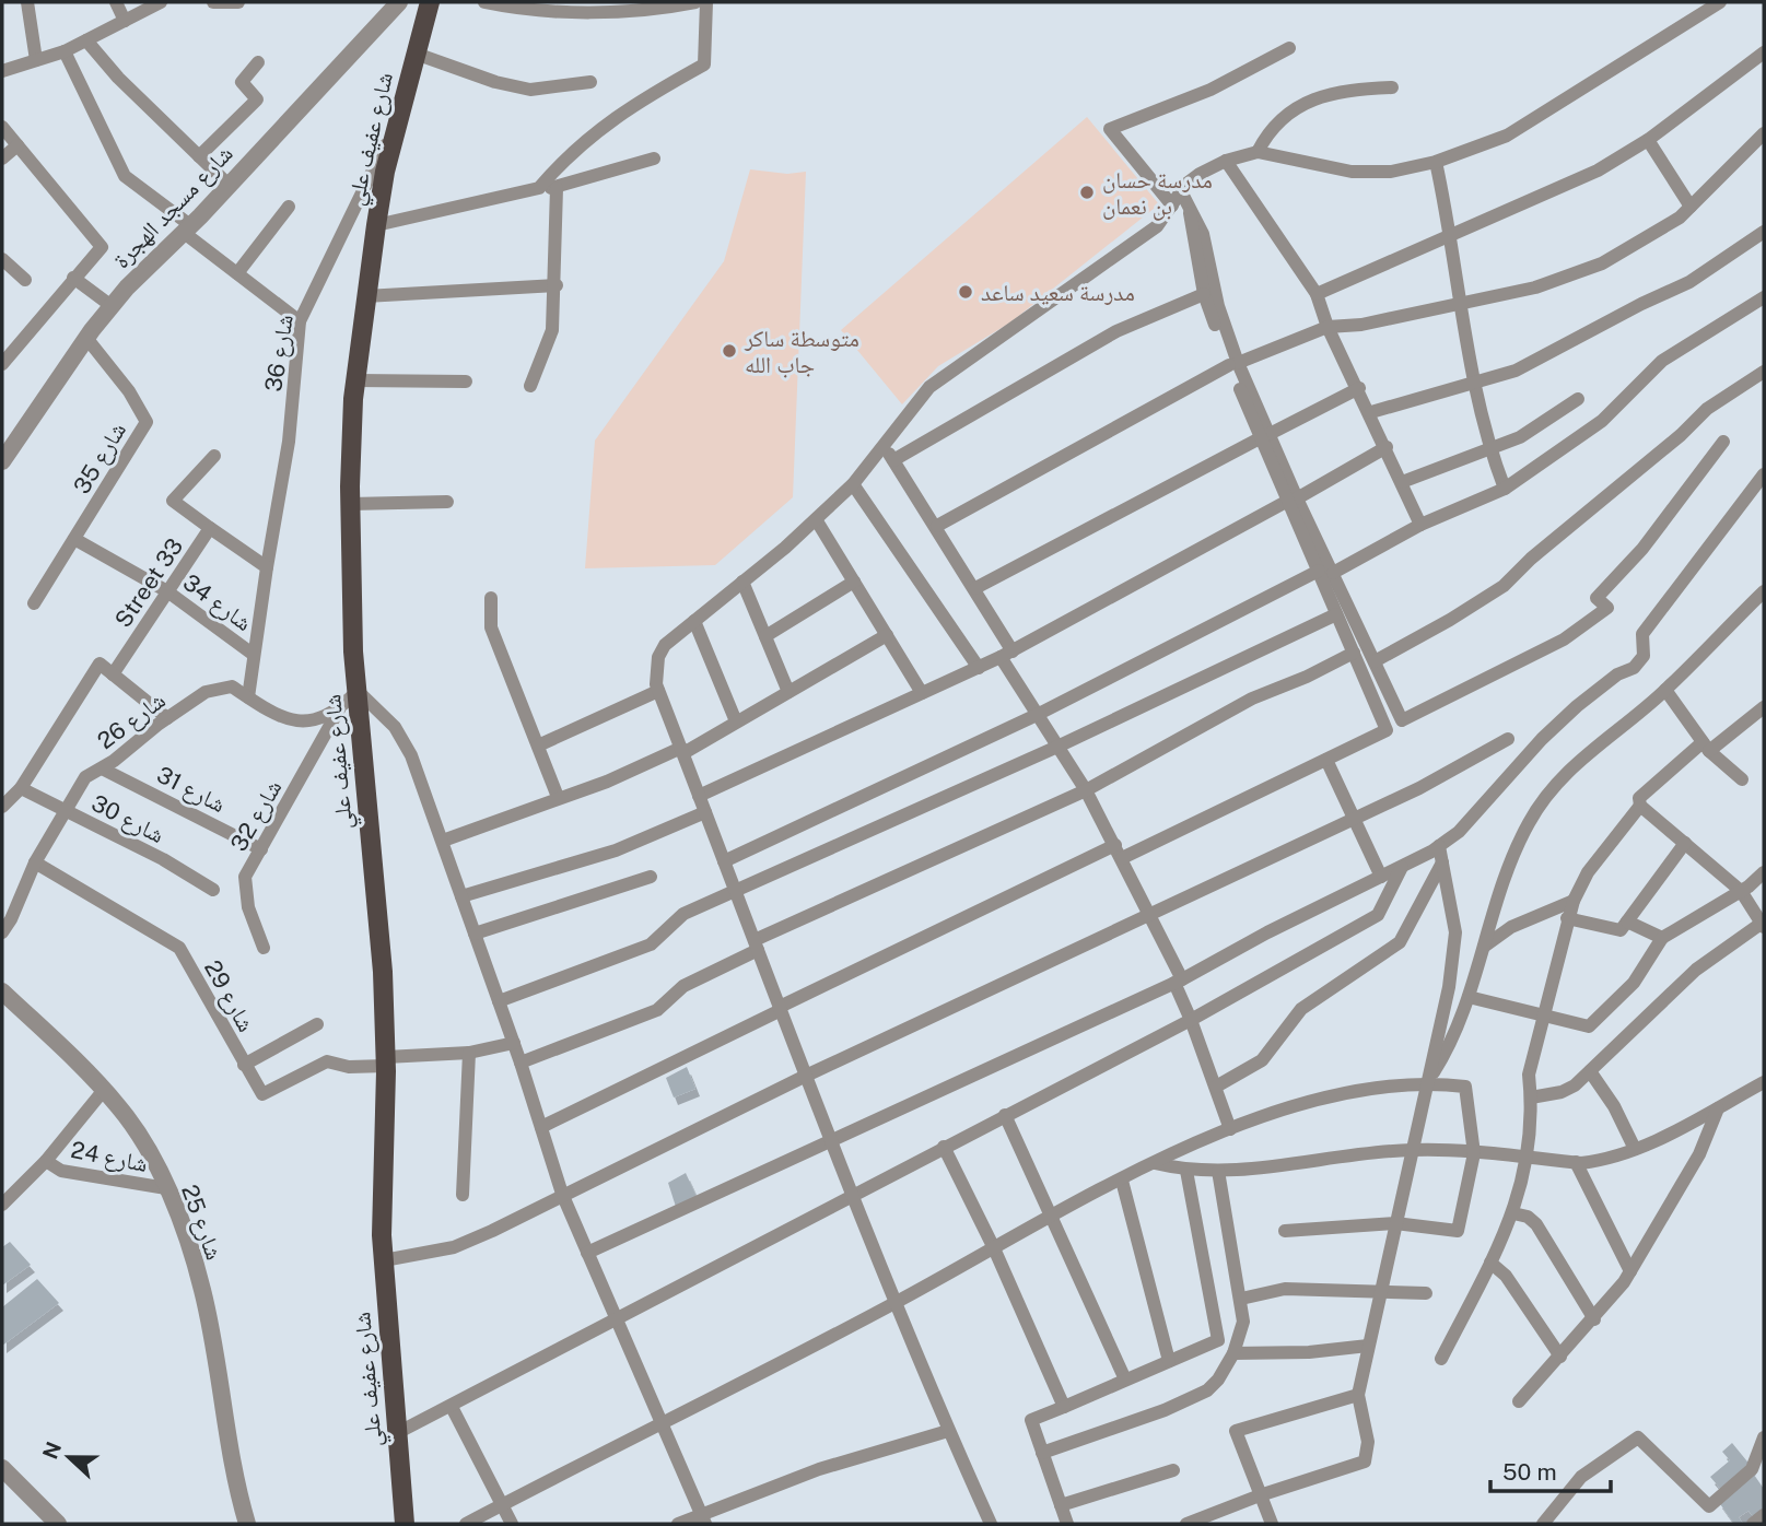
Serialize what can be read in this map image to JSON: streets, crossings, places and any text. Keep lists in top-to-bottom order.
{
  "streets": {
    "main road": ["شارع عفيف علي"],
    "street": [
      "شارع مسجد الهجرة",
      "شارع 36",
      "شارع 35",
      "Street 33",
      "شارع 34",
      "شارع 26",
      "شارع 31",
      "شارع 32",
      "شارع 30",
      "شارع 29",
      "شارع 24",
      "شارع 25"
    ]
  },
  "crossings": [
    ["شارع عفيف علي", "شارع 36"],
    ["شارع عفيف علي", "شارع 26"],
    ["شارع عفيف علي", "شارع 29"],
    ["شارع مسجد الهجرة", "شارع 35"],
    ["شارع 36", "Street 33"],
    ["شارع 35", "شارع 34"],
    ["Street 33", "شارع 34"],
    ["شارع 26", "شارع 31"],
    ["شارع 26", "شارع 32"],
    ["شارع 26", "شارع 30"],
    ["شارع 26", "شارع 29"],
    ["شارع 31", "شارع 32"],
    ["شارع 24", "شارع 25"]
  ],
  "places": ["مدرسة حسان بن نعمان", "مدرسة سعيد ساعد", "متوسطة ساكر جاب الله"],
  "scale_bar": "50 m",
  "north": "left"
}
